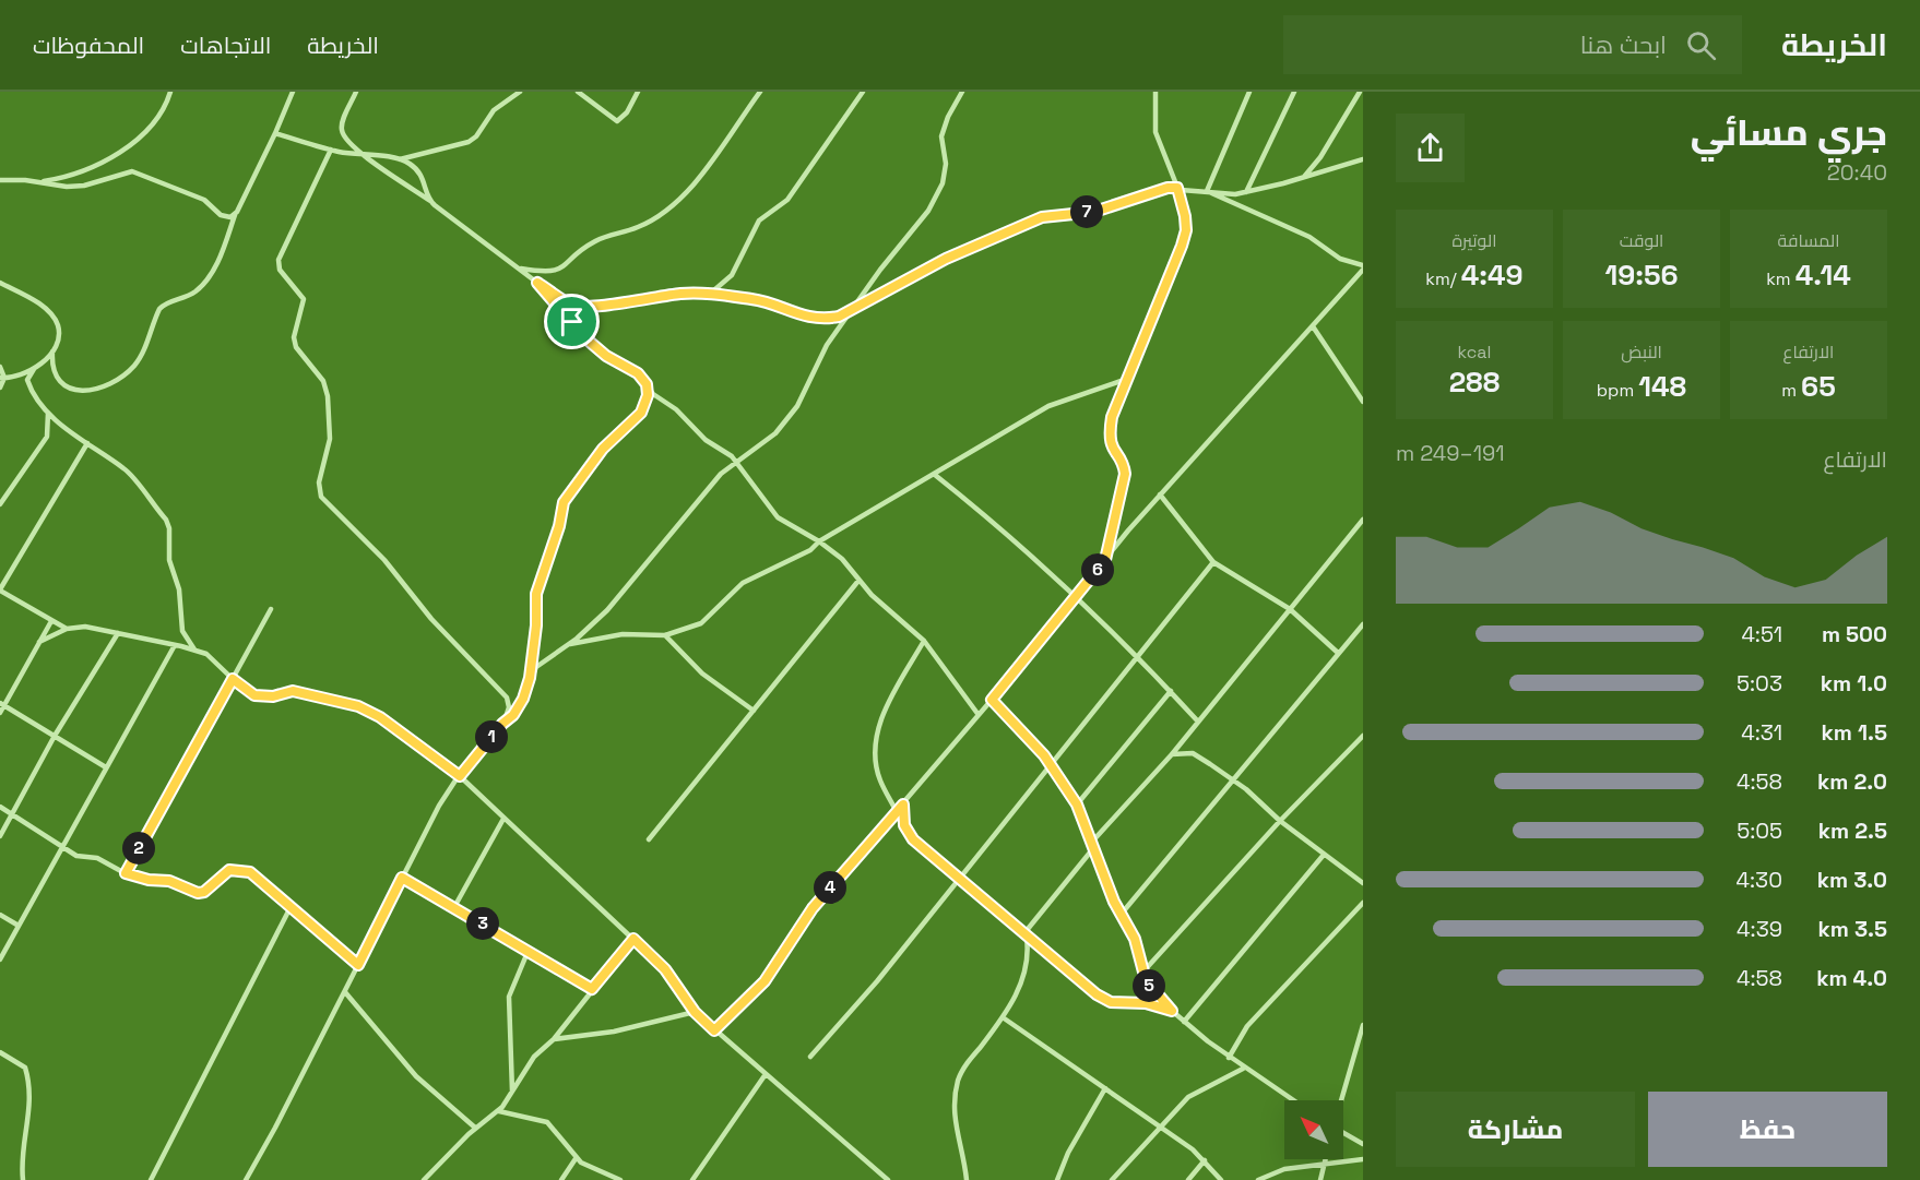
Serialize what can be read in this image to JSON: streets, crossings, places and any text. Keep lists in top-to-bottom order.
{
  "north": "top left",
  "page": {
    "header": "الخريطة",
    "search": "ابحث هنا",
    "nav": ["الخريطة", "الاتجاهات", "المحفوظات"],
    "heading": ["جري مسائي", "20:40"],
    "pins": [
      "7",
      "6",
      "1",
      "2",
      "4",
      "3",
      "5"
    ],
    "stats": [
      ["المسافة", "4.14 km"],
      ["الوقت", "19:56"],
      ["الوتيرة", "4:49 /km"],
      ["الارتفاع", "65 m"],
      ["النبض", "148 bpm"],
      ["kcal", "288"]
    ],
    "chart": ["الارتفاع", "191–249 m"],
    "list": [
      {
        "name": "500 m",
        "note": "4:51"
      },
      {
        "name": "1.0 km",
        "note": "5:03"
      },
      {
        "name": "1.5 km",
        "note": "4:31"
      },
      {
        "name": "2.0 km",
        "note": "4:58"
      },
      {
        "name": "2.5 km",
        "note": "5:05"
      },
      {
        "name": "3.0 km",
        "note": "4:30"
      },
      {
        "name": "3.5 km",
        "note": "4:39"
      },
      {
        "name": "4.0 km",
        "note": "4:58"
      }
    ],
    "buttons": ["حفظ", "مشاركة"]
  }
}
